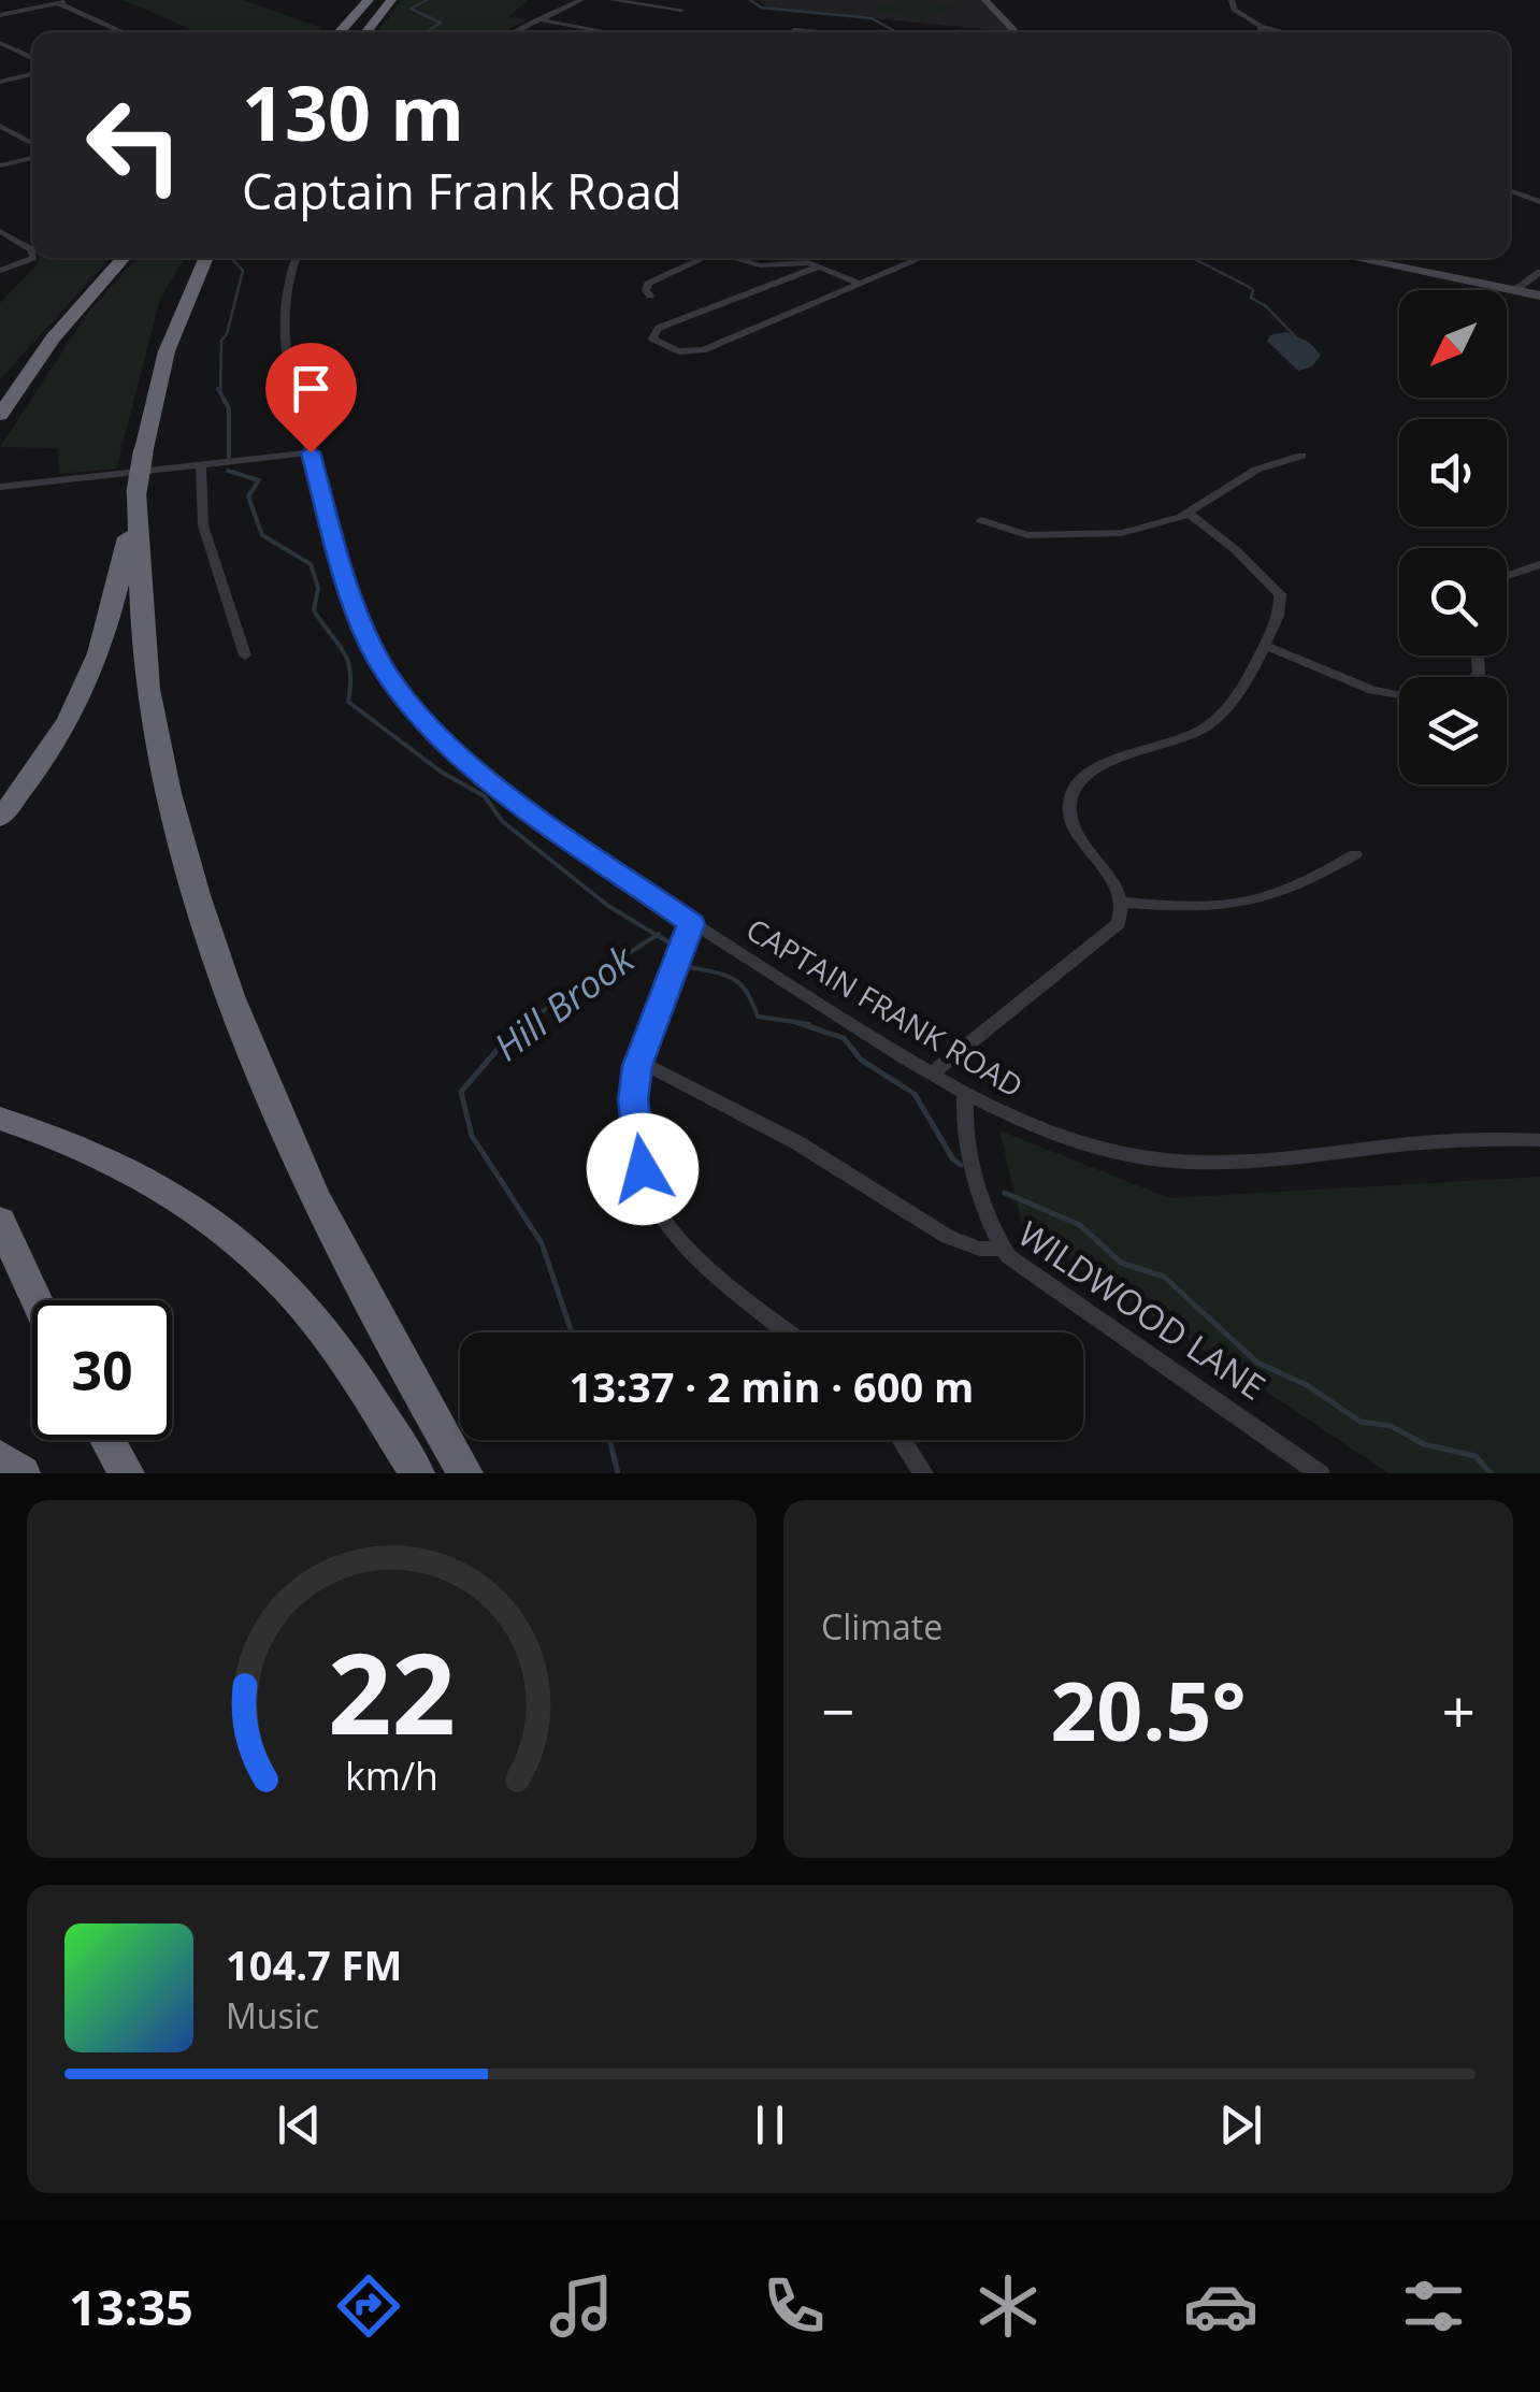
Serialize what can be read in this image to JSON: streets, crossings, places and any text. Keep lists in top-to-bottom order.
{
  "streets": {
    "street": ["CAPTAIN FRANK ROAD", "WILDWOOD LANE"]
  },
  "water": ["Hill Brook"],
  "north": "bottom left",
  "page": {
    "turn": ["130 m", "Captain Frank Road"],
    "limit": "30",
    "trip": "13:37 · 2 min · 600 m",
    "tile": "Climate",
    "heat": ["−", "20.5°", "+"],
    "song": ["104.7 FM", "Music"],
    "tabs": "13:35",
    "gauge": ["22", "km/h"]
  }
}
